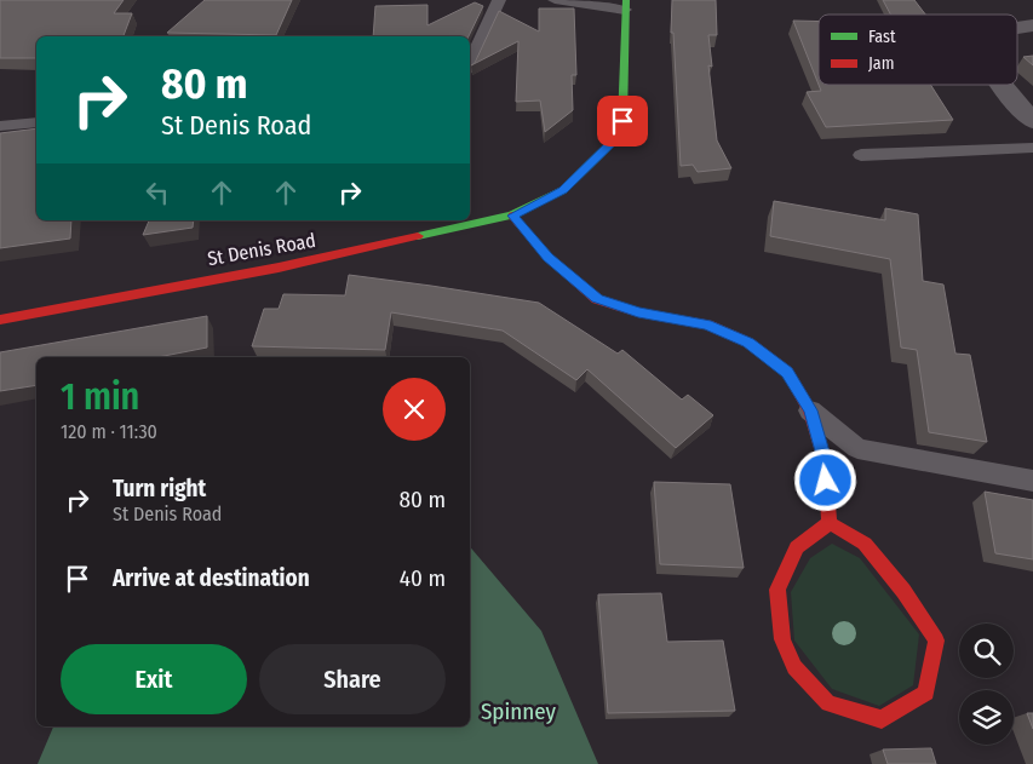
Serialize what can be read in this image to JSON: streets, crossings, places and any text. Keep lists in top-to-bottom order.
{
  "streets": {
    "street": ["St Denis Road"]
  },
  "parks": ["Spinney"],
  "legend": ["Fast", "Jam"],
  "page": {
    "turn": ["80 m", "St Denis Road"],
    "heading": ["1 min", "120 m · 11:30"],
    "list": [
      {
        "name": "Turn right",
        "note": "St Denis Road",
        "value": "80 m"
      },
      {
        "name": "Arrive at destination",
        "value": "40 m"
      }
    ],
    "buttons": ["Exit", "Share"]
  }
}
